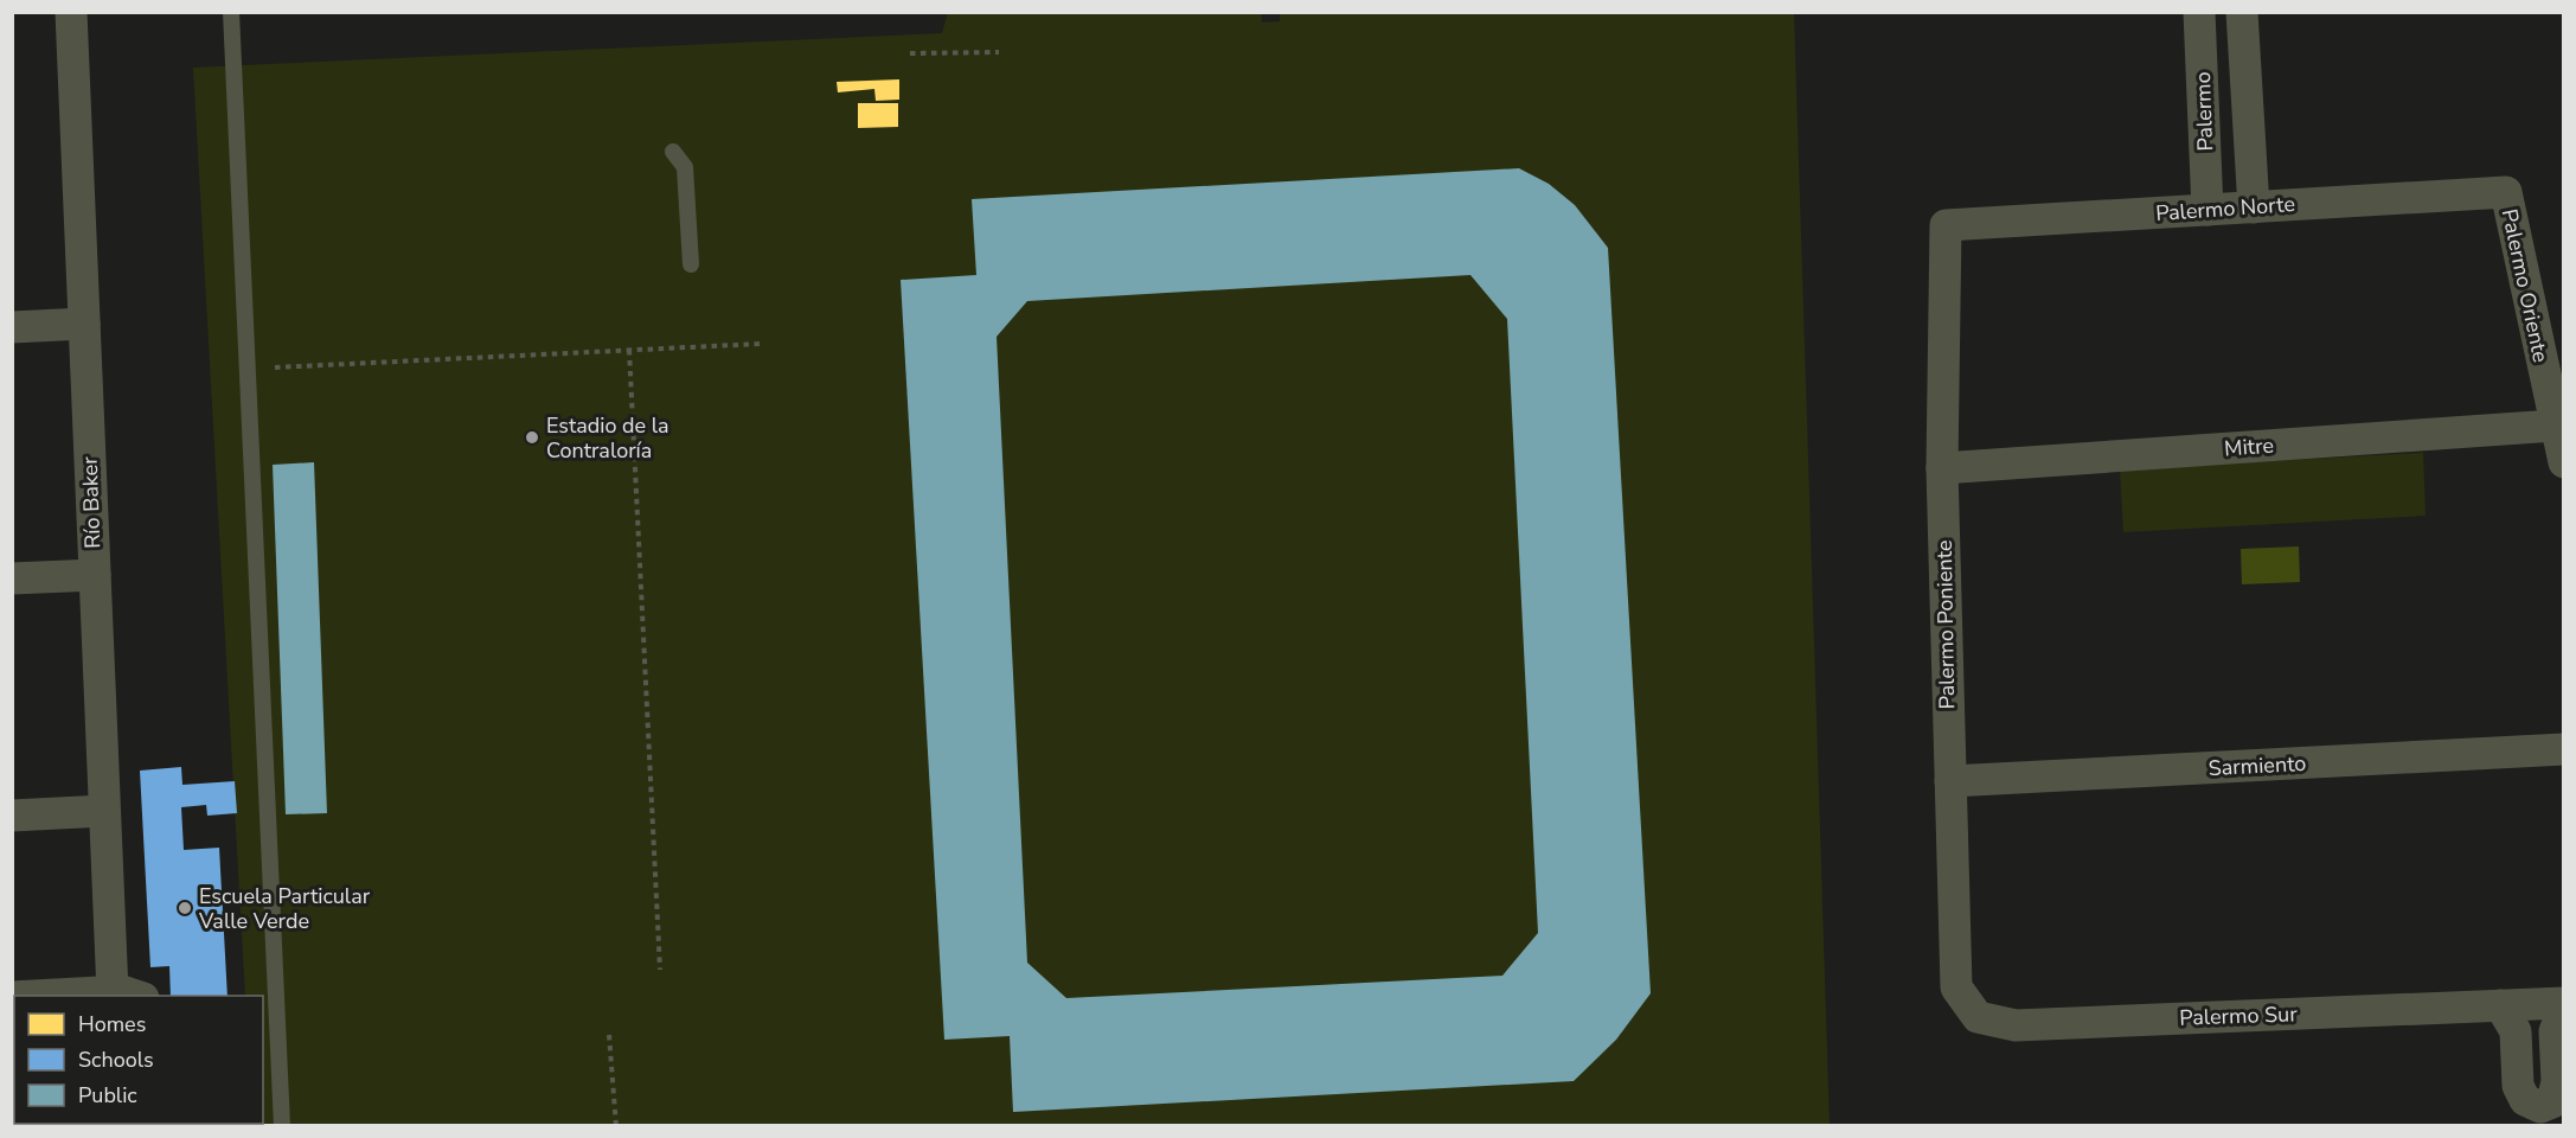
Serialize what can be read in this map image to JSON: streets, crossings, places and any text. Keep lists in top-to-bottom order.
{
  "streets": {
    "street": [
      "Palermo",
      "Palermo Norte",
      "Palermo Oriente",
      "Mitre",
      "Río Baker",
      "Palermo Poniente",
      "Sarmiento",
      "Palermo Sur"
    ]
  },
  "crossings": [
    ["Palermo", "Palermo Norte"],
    ["Palermo Norte", "Palermo Oriente"],
    ["Palermo Norte", "Palermo Poniente"],
    ["Palermo Oriente", "Mitre"],
    ["Mitre", "Palermo Poniente"],
    ["Palermo Poniente", "Sarmiento"],
    ["Palermo Poniente", "Palermo Sur"]
  ],
  "places": ["Estadio de la Contraloría", "Escuela Particular Valle Verde"],
  "legend": ["Homes", "Schools", "Public"]
}
